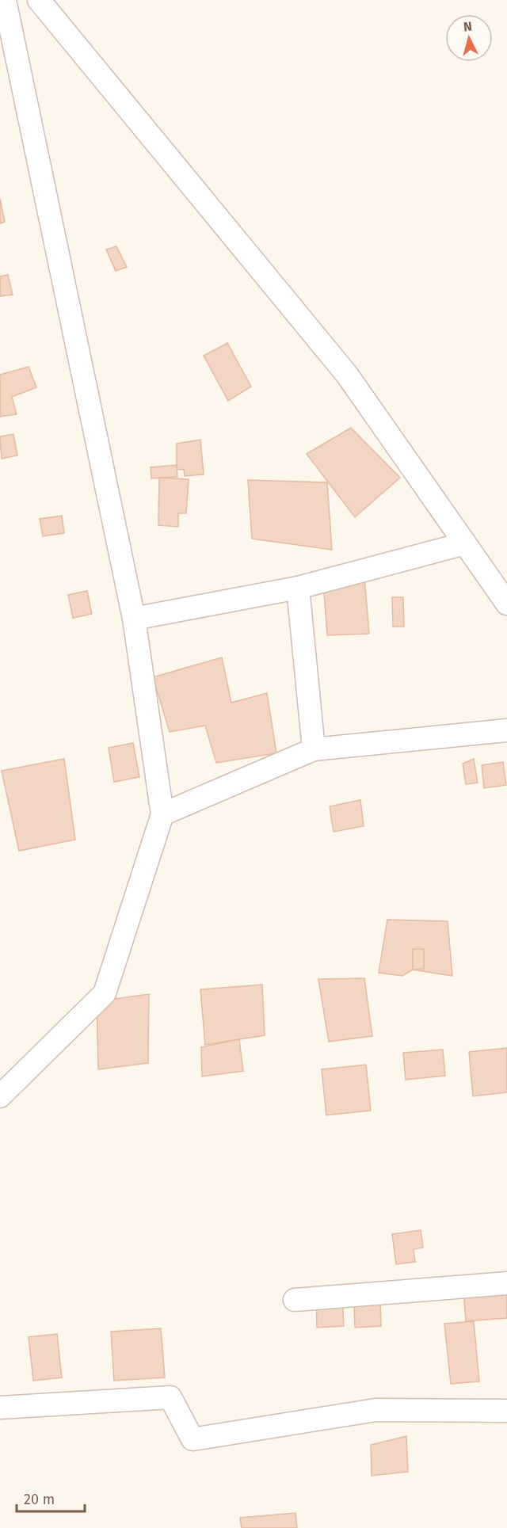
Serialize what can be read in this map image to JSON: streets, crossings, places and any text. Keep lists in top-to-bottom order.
{
  "scale_bar": "20 m",
  "north": "top"
}
